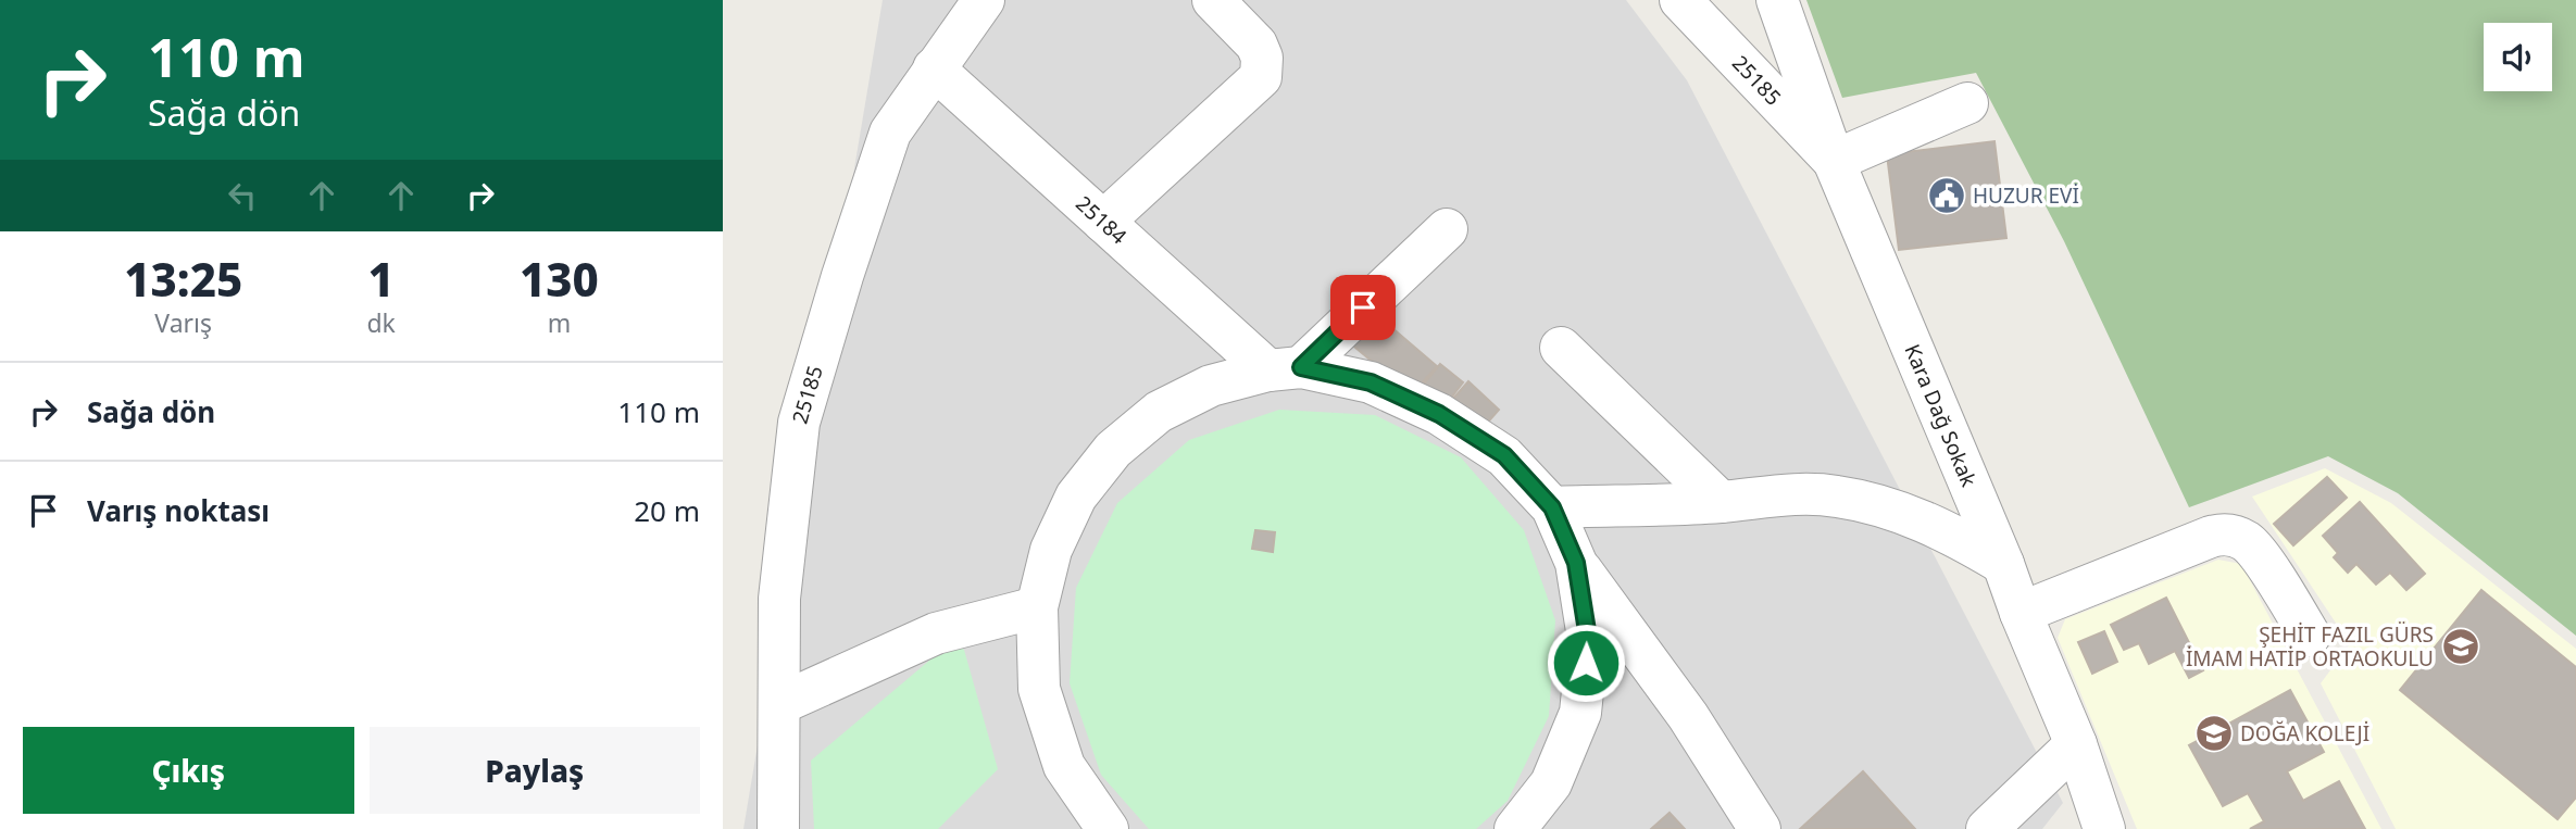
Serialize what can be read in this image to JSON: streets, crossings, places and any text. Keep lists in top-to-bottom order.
{
  "streets": {
    "street": ["25185", "25184", "Kara Dağ Sokak"]
  },
  "crossings": [
    ["25185", "25184"],
    ["25185", "Kara Dağ Sokak"]
  ],
  "places": {
    "public building": ["HUZUR EVİ"],
    "school or university": ["ŞEHİT FAZIL GÜRS İMAM HATİP ORTAOKULU", "DOĞA KOLEJİ"]
  },
  "page": {
    "turn": ["110 m", "Sağa dön"],
    "eta": [
      "13:25",
      "Varış",
      "1",
      "dk",
      "130",
      "m"
    ],
    "list": [
      {
        "name": "Sağa dön",
        "value": "110 m"
      },
      {
        "name": "Varış noktası",
        "value": "20 m"
      }
    ],
    "buttons": ["Çıkış", "Paylaş"]
  }
}
